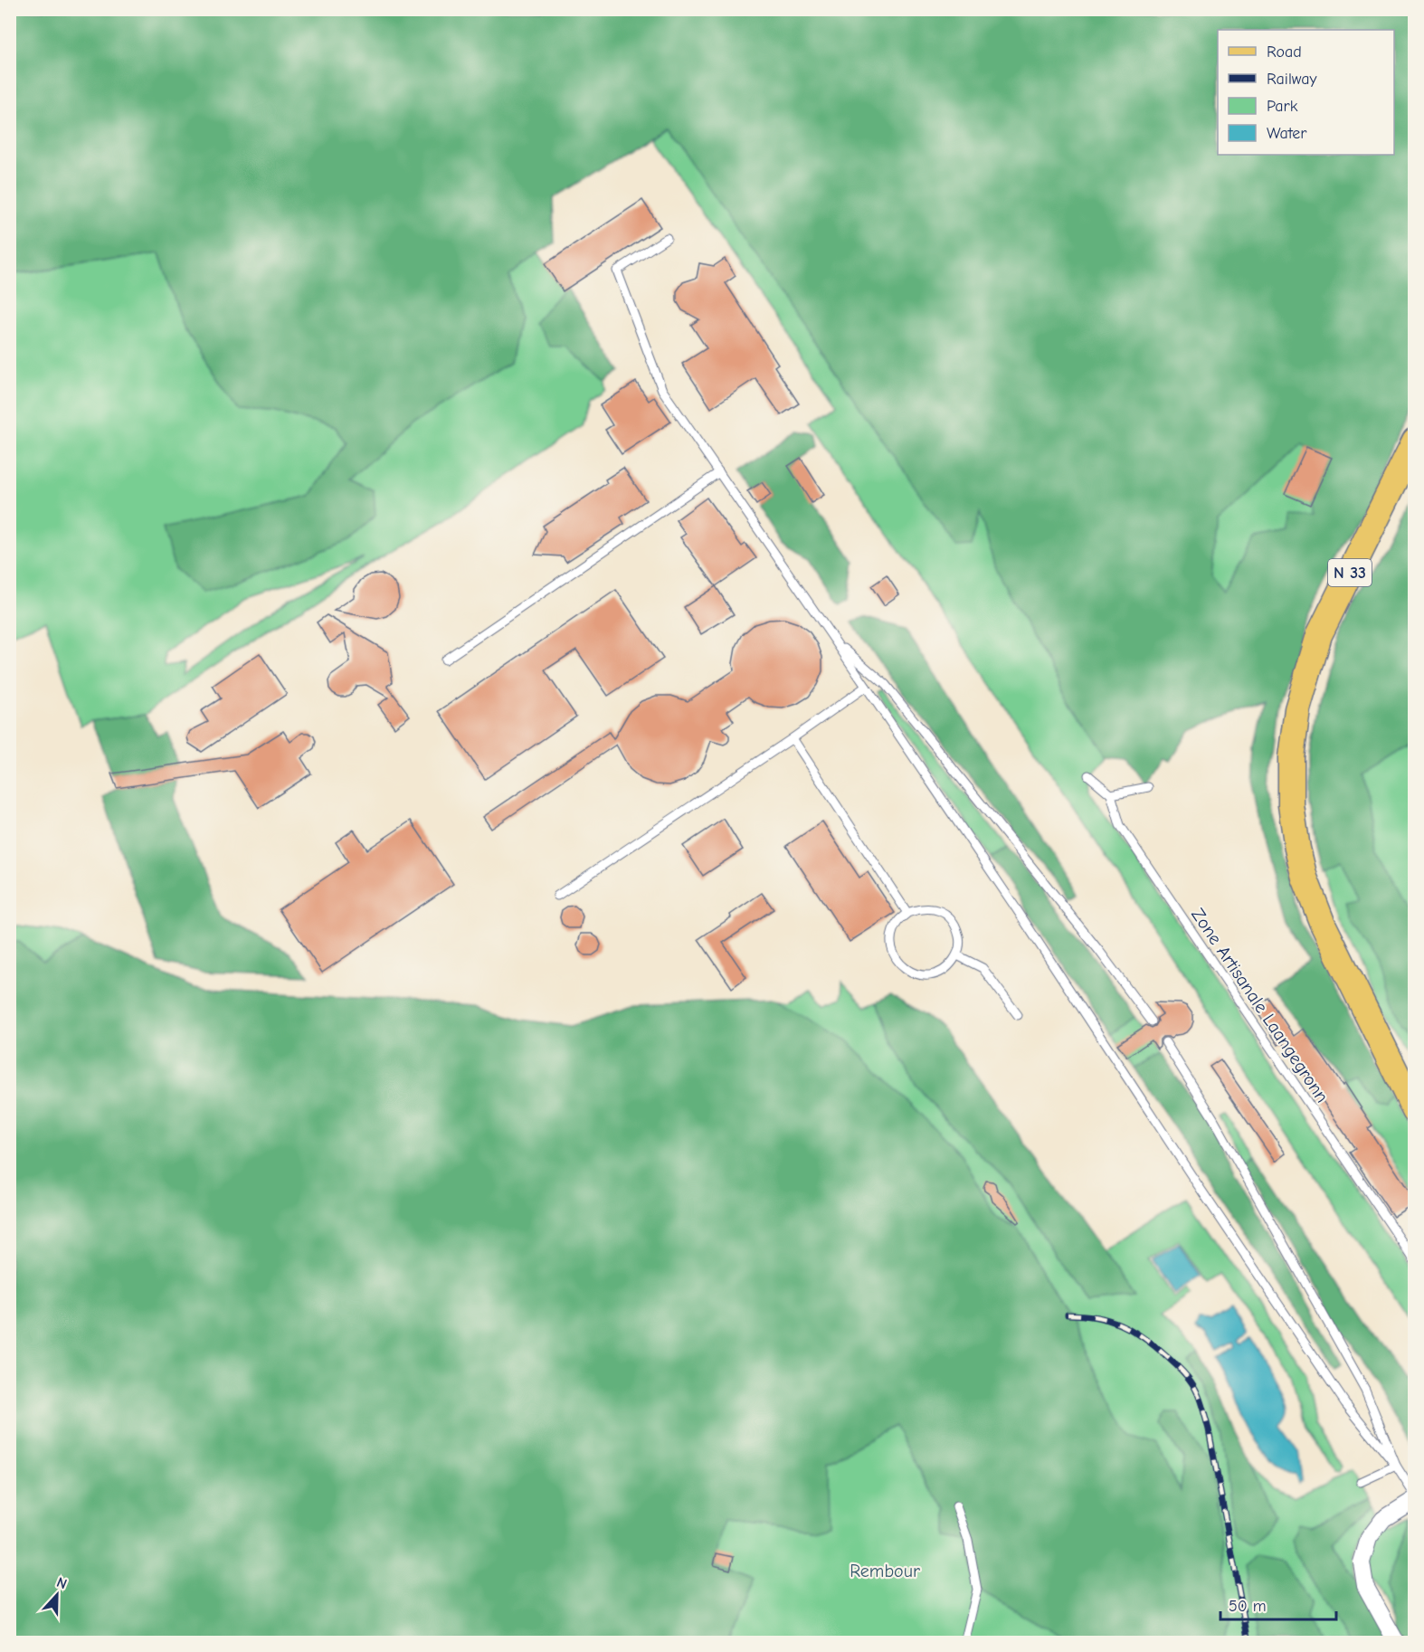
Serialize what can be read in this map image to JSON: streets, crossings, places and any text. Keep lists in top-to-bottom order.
{
  "streets": {
    "main road": ["N 33"],
    "lane": ["Zone Artisanale Laangegronn"]
  },
  "parks": ["Rembour"],
  "legend": [
    "Road",
    "Railway",
    "Park",
    "Water"
  ],
  "scale_bar": "50 m",
  "north": "top"
}
